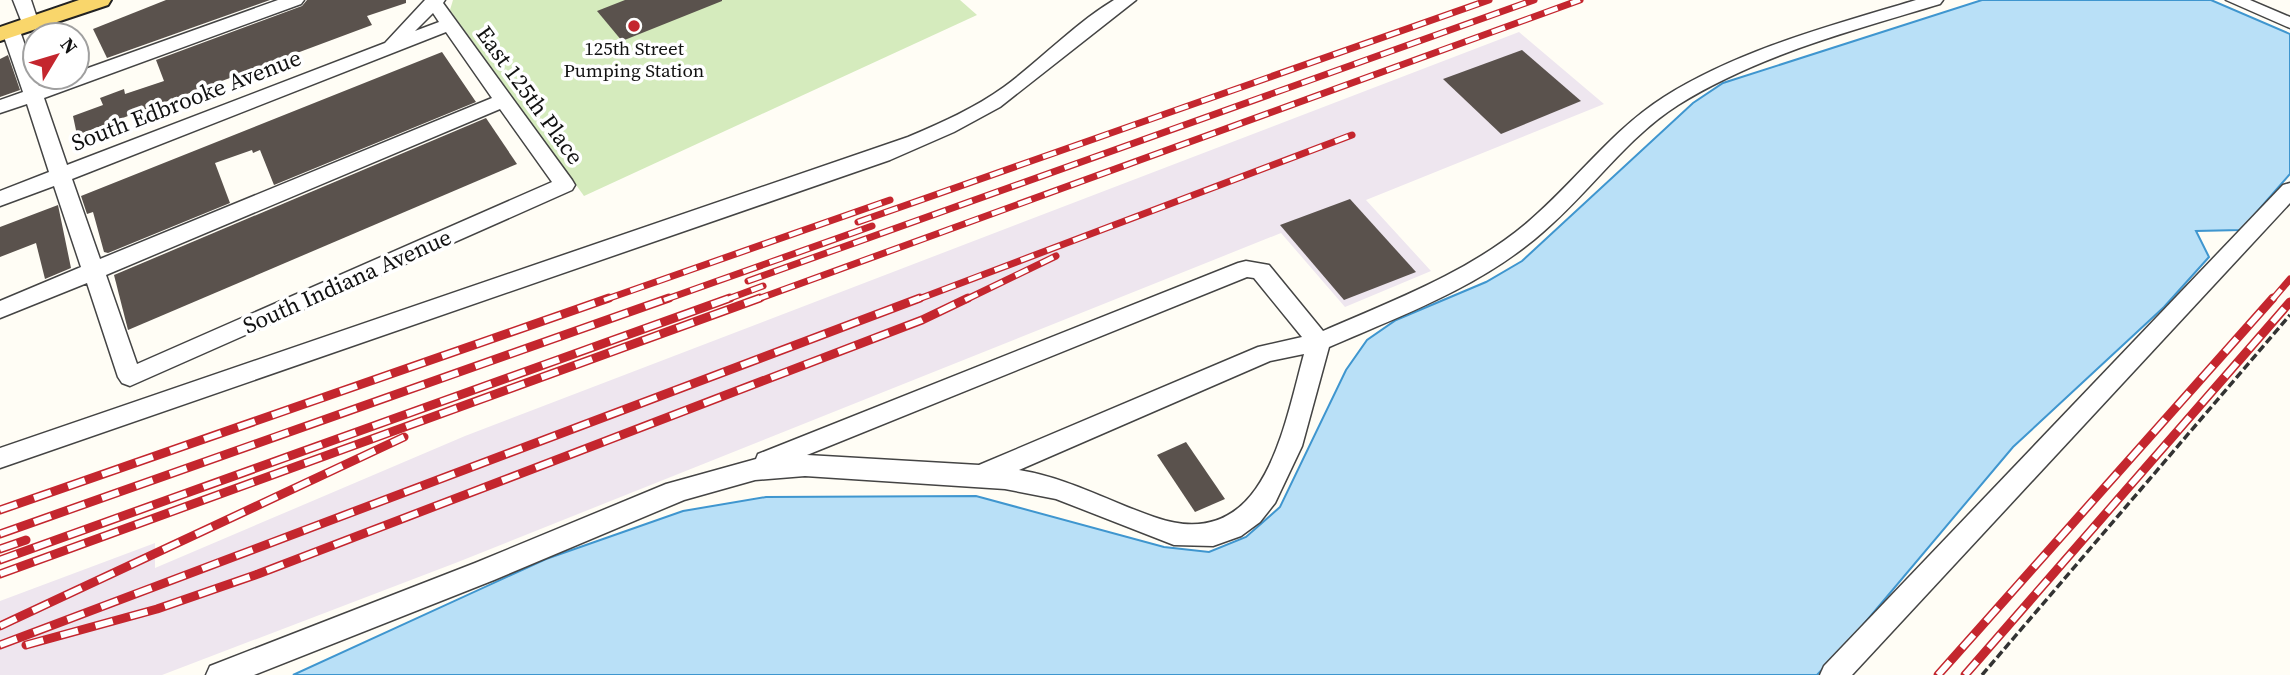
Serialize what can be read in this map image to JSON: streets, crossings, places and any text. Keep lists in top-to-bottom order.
{
  "streets": {
    "street": ["East 125th Place", "South Edbrooke Avenue", "South Indiana Avenue"]
  },
  "crossings": [
    ["East 125th Place", "South Edbrooke Avenue"],
    ["East 125th Place", "South Indiana Avenue"]
  ],
  "places": ["125th Street Pumping Station"],
  "north": "top right"
}
